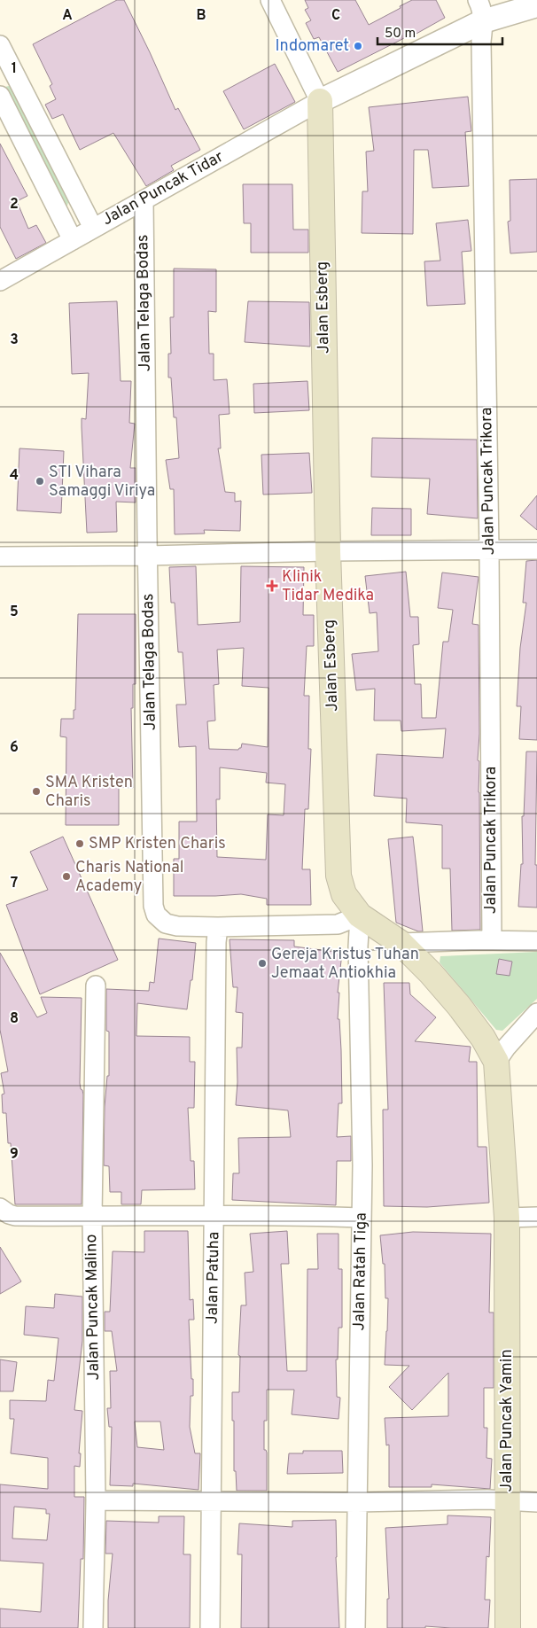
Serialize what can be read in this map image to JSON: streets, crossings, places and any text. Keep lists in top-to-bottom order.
{
  "streets": {
    "main road": ["Jalan Esberg", "Jalan Puncak Yamin"],
    "street": [
      "Jalan Puncak Tidar",
      "Jalan Telaga Bodas",
      "Jalan Puncak Trikora",
      "Jalan Ratah Tiga",
      "Jalan Patuha",
      "Jalan Puncak Malino"
    ]
  },
  "crossings": [
    ["Jalan Puncak Tidar", "Jalan Telaga Bodas"],
    ["Jalan Puncak Tidar", "Jalan Esberg"],
    ["Jalan Telaga Bodas", "Jalan Esberg"],
    ["Jalan Telaga Bodas", "Jalan Ratah Tiga"],
    ["Jalan Telaga Bodas", "Jalan Patuha"],
    ["Jalan Esberg", "Jalan Ratah Tiga"],
    ["Jalan Esberg", "Jalan Puncak Yamin"],
    ["Jalan Ratah Tiga", "Jalan Puncak Yamin"],
    ["Jalan Patuha", "Jalan Puncak Yamin"],
    ["Jalan Puncak Malino", "Jalan Puncak Yamin"]
  ],
  "places": {
    "other": [
      "Indomaret",
      "STI Vihara Samaggi Viriya",
      "SMA Kristen Charis",
      "SMP Kristen Charis",
      "Charis National Academy",
      "Gereja Kristus Tuhan Jemaat Antiokhia"
    ],
    "health": ["Klinik Tidar Medika"]
  },
  "scale_bar": "50 m",
  "grid": {
    "columns": ["A", "B", "C"],
    "rows": [
      "1",
      "2",
      "3",
      "4",
      "5",
      "6",
      "7",
      "8",
      "9"
    ]
  }
}
